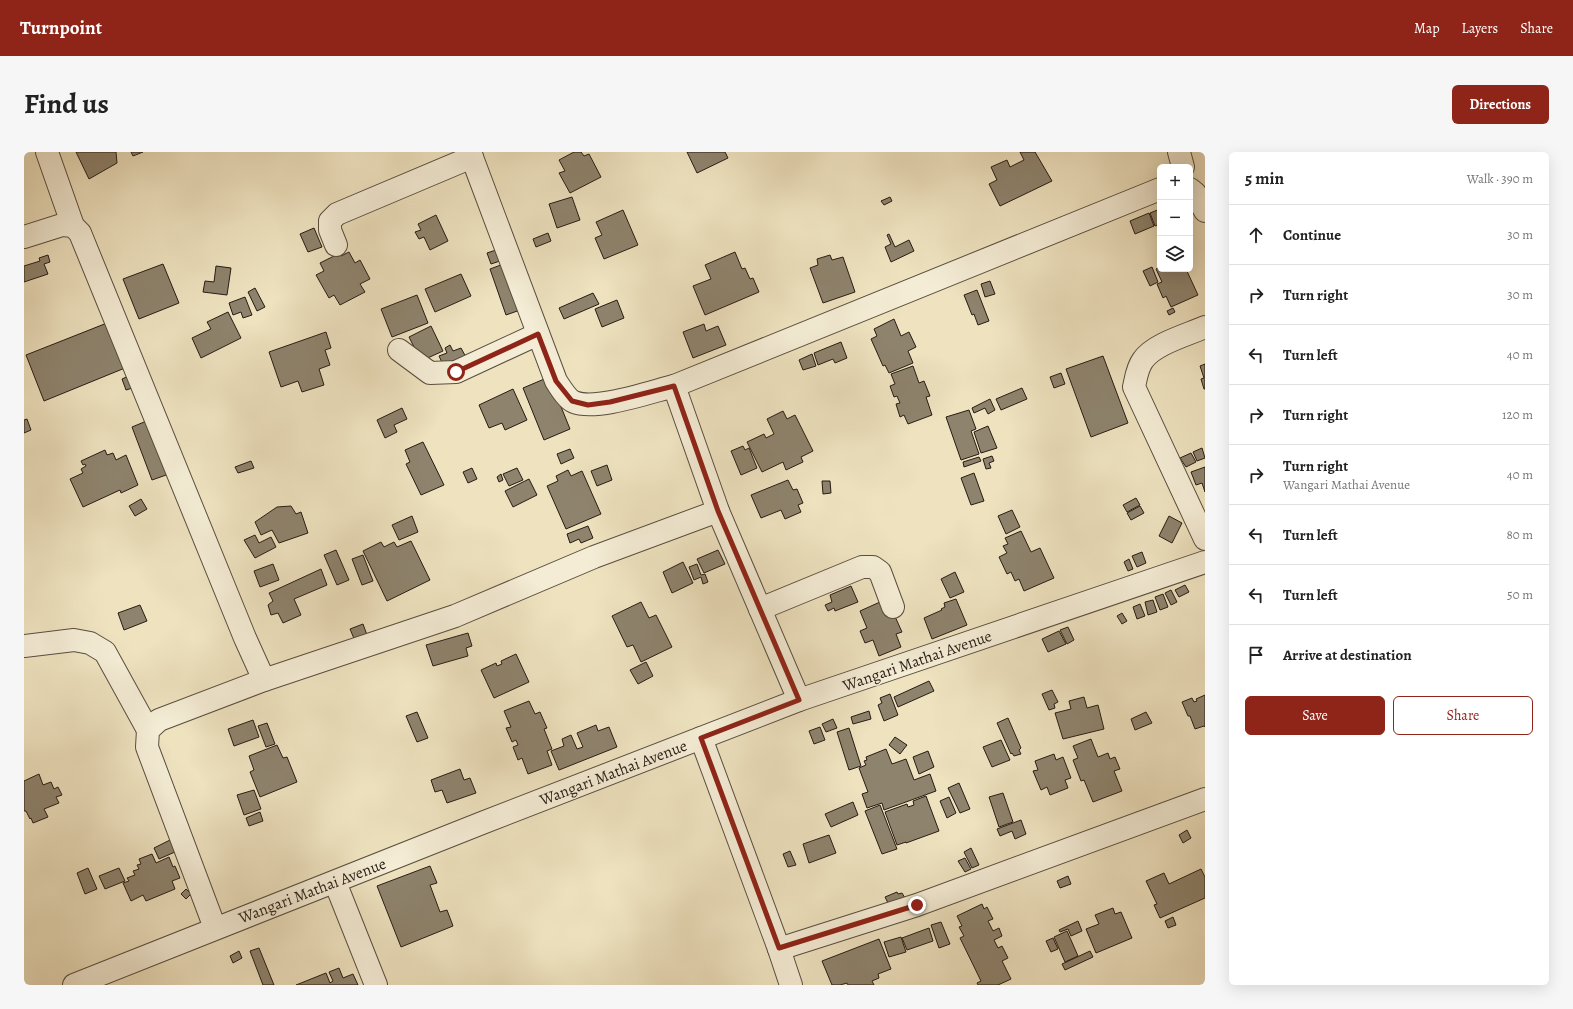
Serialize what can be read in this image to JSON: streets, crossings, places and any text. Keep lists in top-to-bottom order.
{
  "streets": {
    "street": ["Wangari Mathai Avenue"]
  },
  "page": {
    "header": "Turnpoint",
    "nav": ["Map", "Layers", "Share"],
    "title": "Find us",
    "buttons": [
      "Directions",
      ["Save", "Share"]
    ],
    "heading": ["5 min", "Walk · 390 m"],
    "map_buttons": ["+", "−"],
    "list": [
      ["Continue", "30 m"],
      ["Turn right", "30 m"],
      ["Turn left", "40 m"],
      ["Turn right", "120 m"],
      ["Turn right", "Wangari Mathai Avenue", "40 m"],
      ["Turn left", "80 m"],
      ["Turn left", "50 m"],
      "Arrive at destination"
    ]
  }
}
